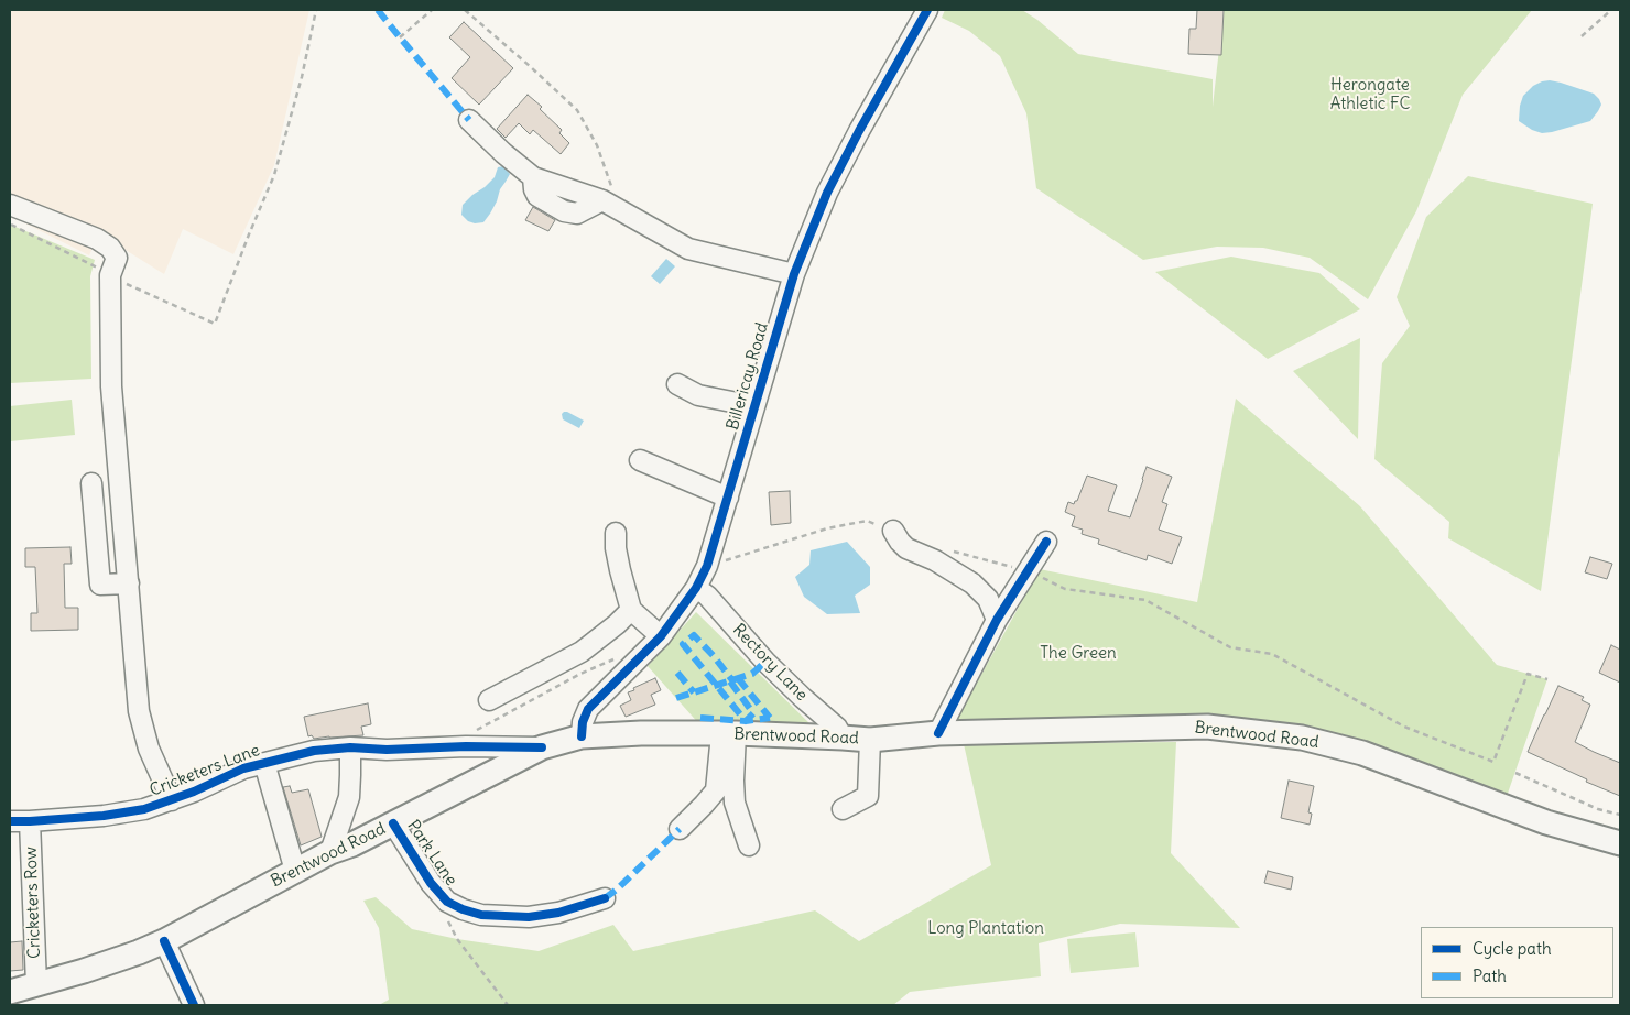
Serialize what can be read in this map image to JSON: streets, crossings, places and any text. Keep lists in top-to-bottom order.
{
  "streets": {
    "main road": ["Brentwood Road"],
    "street": [
      "Billericay Road",
      "Rectory Lane",
      "Cricketers Lane",
      "Park Lane",
      "Cricketers Row"
    ]
  },
  "crossings": [
    ["Billericay Road", "Rectory Lane"],
    ["Billericay Road", "Brentwood Road"],
    ["Rectory Lane", "Brentwood Road"],
    ["Brentwood Road", "Cricketers Lane"],
    ["Brentwood Road", "Park Lane"],
    ["Brentwood Road", "Cricketers Row"],
    ["Cricketers Lane", "Cricketers Row"]
  ],
  "parks": ["Herongate Athletic FC", "The Green", "Long Plantation"],
  "legend": ["Cycle path", "Path"]
}
